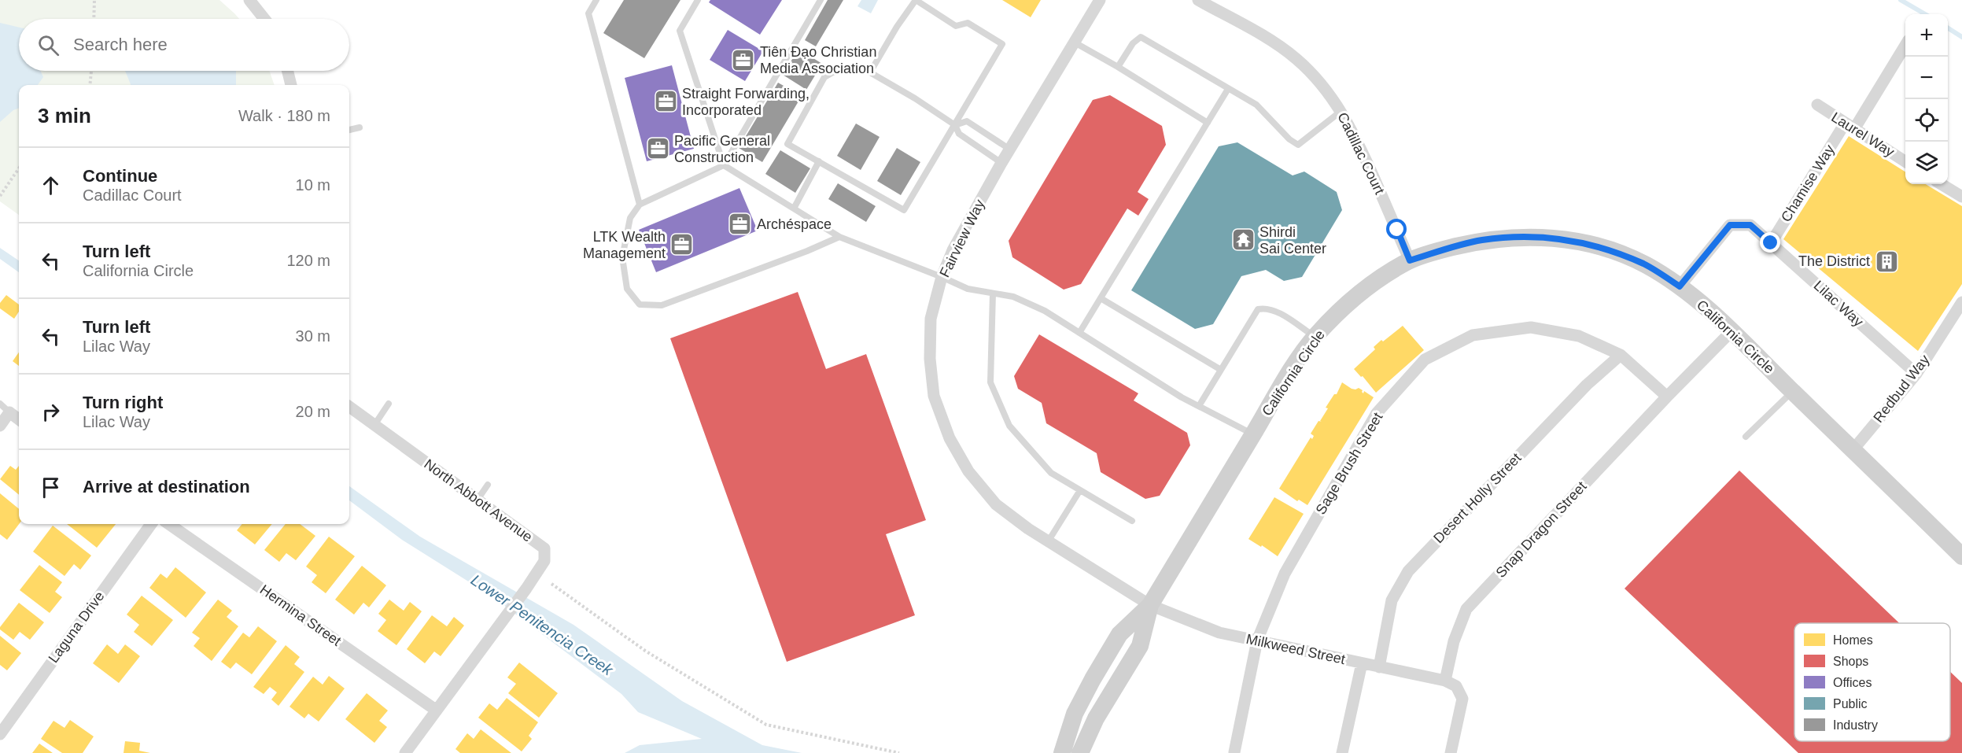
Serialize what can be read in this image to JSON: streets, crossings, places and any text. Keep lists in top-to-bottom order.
{
  "streets": {
    "street": [
      "Laurel Way",
      "Cadillac Court",
      "Chamise Way",
      "Fairview Way",
      "Lilac Way",
      "California Circle",
      "Redbud Way",
      "Sage Brush Street",
      "Desert Holly Street",
      "North Abbott Avenue",
      "Snap Dragon Street",
      "Hermina Street",
      "Laguna Drive",
      "Milkweed Street"
    ]
  },
  "crossings": [
    ["Laurel Way", "Chamise Way"],
    ["Cadillac Court", "California Circle"],
    ["Chamise Way", "Lilac Way"],
    ["Fairview Way", "California Circle"],
    ["Fairview Way", "Milkweed Street"],
    ["Lilac Way", "California Circle"],
    ["Lilac Way", "Redbud Way"],
    ["California Circle", "Redbud Way"],
    ["California Circle", "Snap Dragon Street"],
    ["California Circle", "Milkweed Street"],
    ["Sage Brush Street", "Desert Holly Street"],
    ["Sage Brush Street", "Snap Dragon Street"],
    ["Sage Brush Street", "Milkweed Street"],
    ["Desert Holly Street", "Milkweed Street"],
    ["North Abbott Avenue", "Hermina Street"],
    ["Snap Dragon Street", "Milkweed Street"]
  ],
  "water": ["Lower Penitencia Creek"],
  "places": {
    "office": [
      "Tiên Đạo Christian Media Association",
      "Straight Forwarding, Incorporated",
      "Pacific General Construction",
      "Archéspace",
      "LTK Wealth Management"
    ],
    "temple": ["Shirdi Sai Center"],
    "building": ["The District"]
  },
  "legend": [
    "Homes",
    "Shops",
    "Offices",
    "Public",
    "Industry"
  ],
  "page": {
    "map_buttons": ["+", "−"],
    "search": "Search here",
    "heading": ["3 min", "Walk · 180 m"],
    "list": [
      ["Continue", "Cadillac Court", "10 m"],
      ["Turn left", "California Circle", "120 m"],
      ["Turn left", "Lilac Way", "30 m"],
      ["Turn right", "Lilac Way", "20 m"],
      "Arrive at destination"
    ]
  }
}
